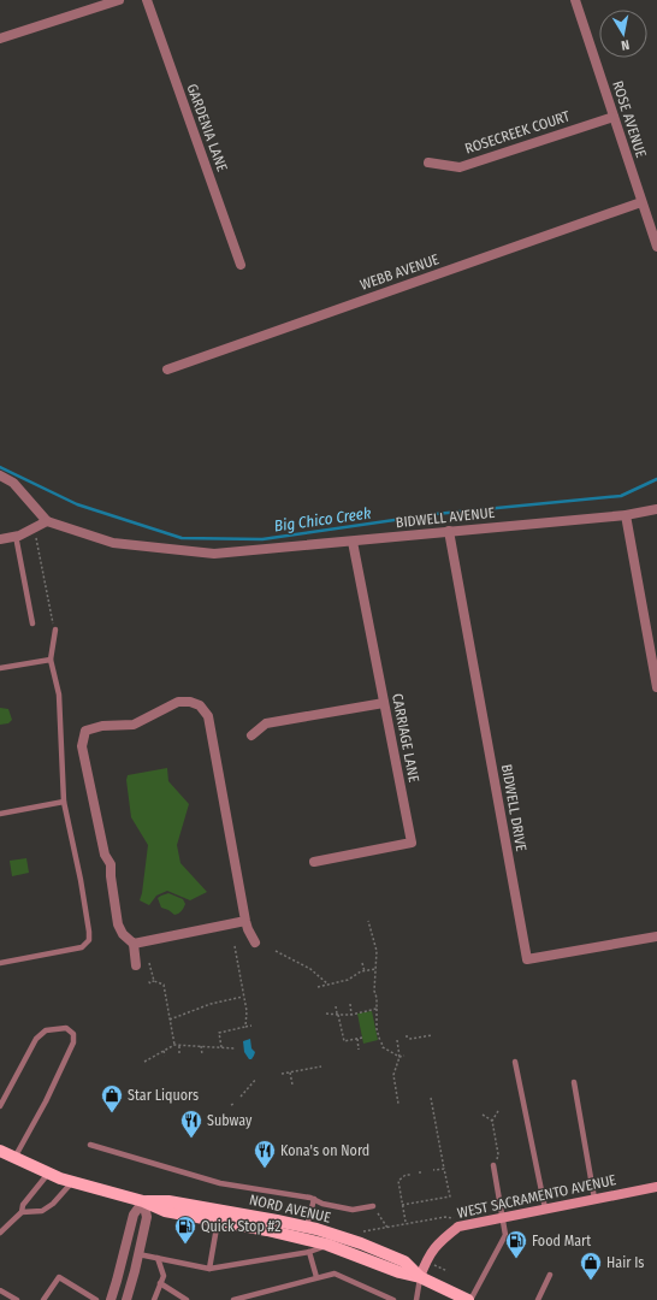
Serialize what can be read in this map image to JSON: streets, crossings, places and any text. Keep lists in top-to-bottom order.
{
  "streets": {
    "main road": ["NORD AVENUE"],
    "street": [
      "ROSE AVENUE",
      "GARDENIA LANE",
      "ROSECREEK COURT",
      "WEBB AVENUE",
      "BIDWELL AVENUE",
      "CARRIAGE LANE",
      "BIDWELL DRIVE",
      "WEST SACRAMENTO AVENUE"
    ]
  },
  "crossings": [
    ["ROSE AVENUE", "ROSECREEK COURT"],
    ["ROSE AVENUE", "WEBB AVENUE"],
    ["BIDWELL AVENUE", "CARRIAGE LANE"],
    ["BIDWELL AVENUE", "BIDWELL DRIVE"],
    ["WEST SACRAMENTO AVENUE", "NORD AVENUE"]
  ],
  "water": ["Big Chico Creek"],
  "places": {
    "shop": ["Star Liquors", "Hair Is"],
    "restaurant": ["Subway", "Kona's on Nord"],
    "fuel station": ["Quick Stop #2", "Food Mart"]
  },
  "north": "bottom"
}
